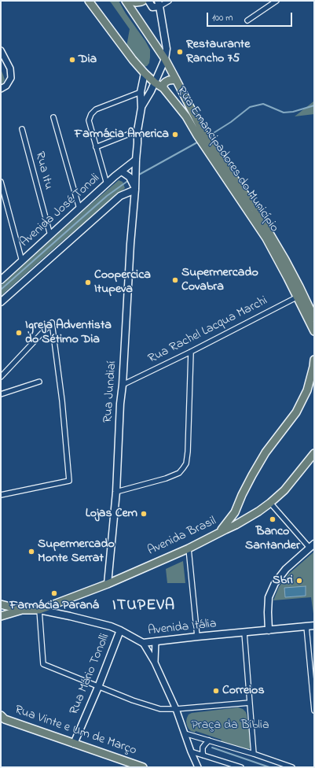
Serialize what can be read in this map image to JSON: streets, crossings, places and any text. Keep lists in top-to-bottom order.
{
  "streets": {
    "main road": [
      "Rua Emancipadores do Município",
      "Avenida José Tonoli",
      "Rua Jundiaí",
      "Avenida Brasil",
      "Avenida Itália",
      "Rua Mário Tonolli",
      "Rua Vinte e Um de Março"
    ],
    "street": ["Rua Itu", "Rua Rachel Lacqua Marchi"]
  },
  "crossings": [
    ["Rua Emancipadores do Município", "Rua Rachel Lacqua Marchi"],
    ["Rua Emancipadores do Município", "Rua Jundiaí"],
    ["Rua Itu", "Avenida José Tonoli"],
    ["Avenida José Tonoli", "Rua Jundiaí"],
    ["Rua Rachel Lacqua Marchi", "Rua Jundiaí"],
    ["Rua Jundiaí", "Avenida Brasil"],
    ["Avenida Brasil", "Avenida Itália"],
    ["Avenida Itália", "Rua Mário Tonolli"],
    ["Rua Mário Tonolli", "Rua Vinte e Um de Março"]
  ],
  "districts": ["ITUPEVA"],
  "parks": ["Praça da Bíblia"],
  "places": [
    "Restaurante Rancho 75",
    "Dia",
    "Farmácia America",
    "Supermercado Covabra",
    "Coopercica Itupeva",
    "Igreja Adventista do Sétimo Dia",
    "Lojas Cem",
    "Banco Santander",
    "Supermercado Monte Serrat",
    "Sbri",
    "Farmácia Paraná",
    "Correios"
  ],
  "scale_bar": "100 m"
}
